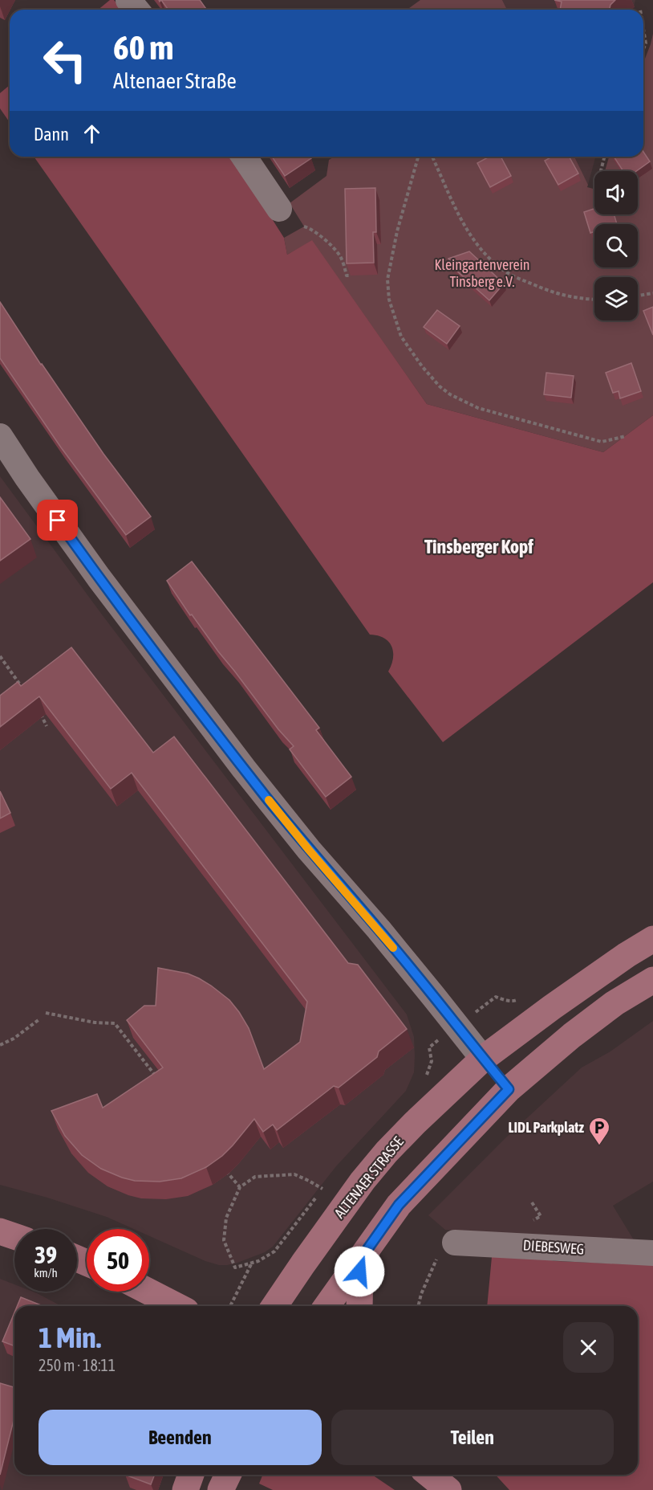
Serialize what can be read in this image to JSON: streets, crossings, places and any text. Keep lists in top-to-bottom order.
{
  "streets": {
    "main road": ["ALTENAER STRASSE"],
    "street": ["DIEBESWEG"]
  },
  "districts": ["Tinsberger Kopf"],
  "parks": ["Kleingartenverein Tinsberg e.V."],
  "places": {
    "parking": ["LIDL Parkplatz"]
  },
  "page": {
    "turn": ["60 m", "Altenaer Straße"],
    "then": "Dann",
    "speed": "39 km/h",
    "limit": "50",
    "heading": ["1 Min.", "250 m · 18:11"],
    "buttons": ["Beenden", "Teilen"]
  }
}
